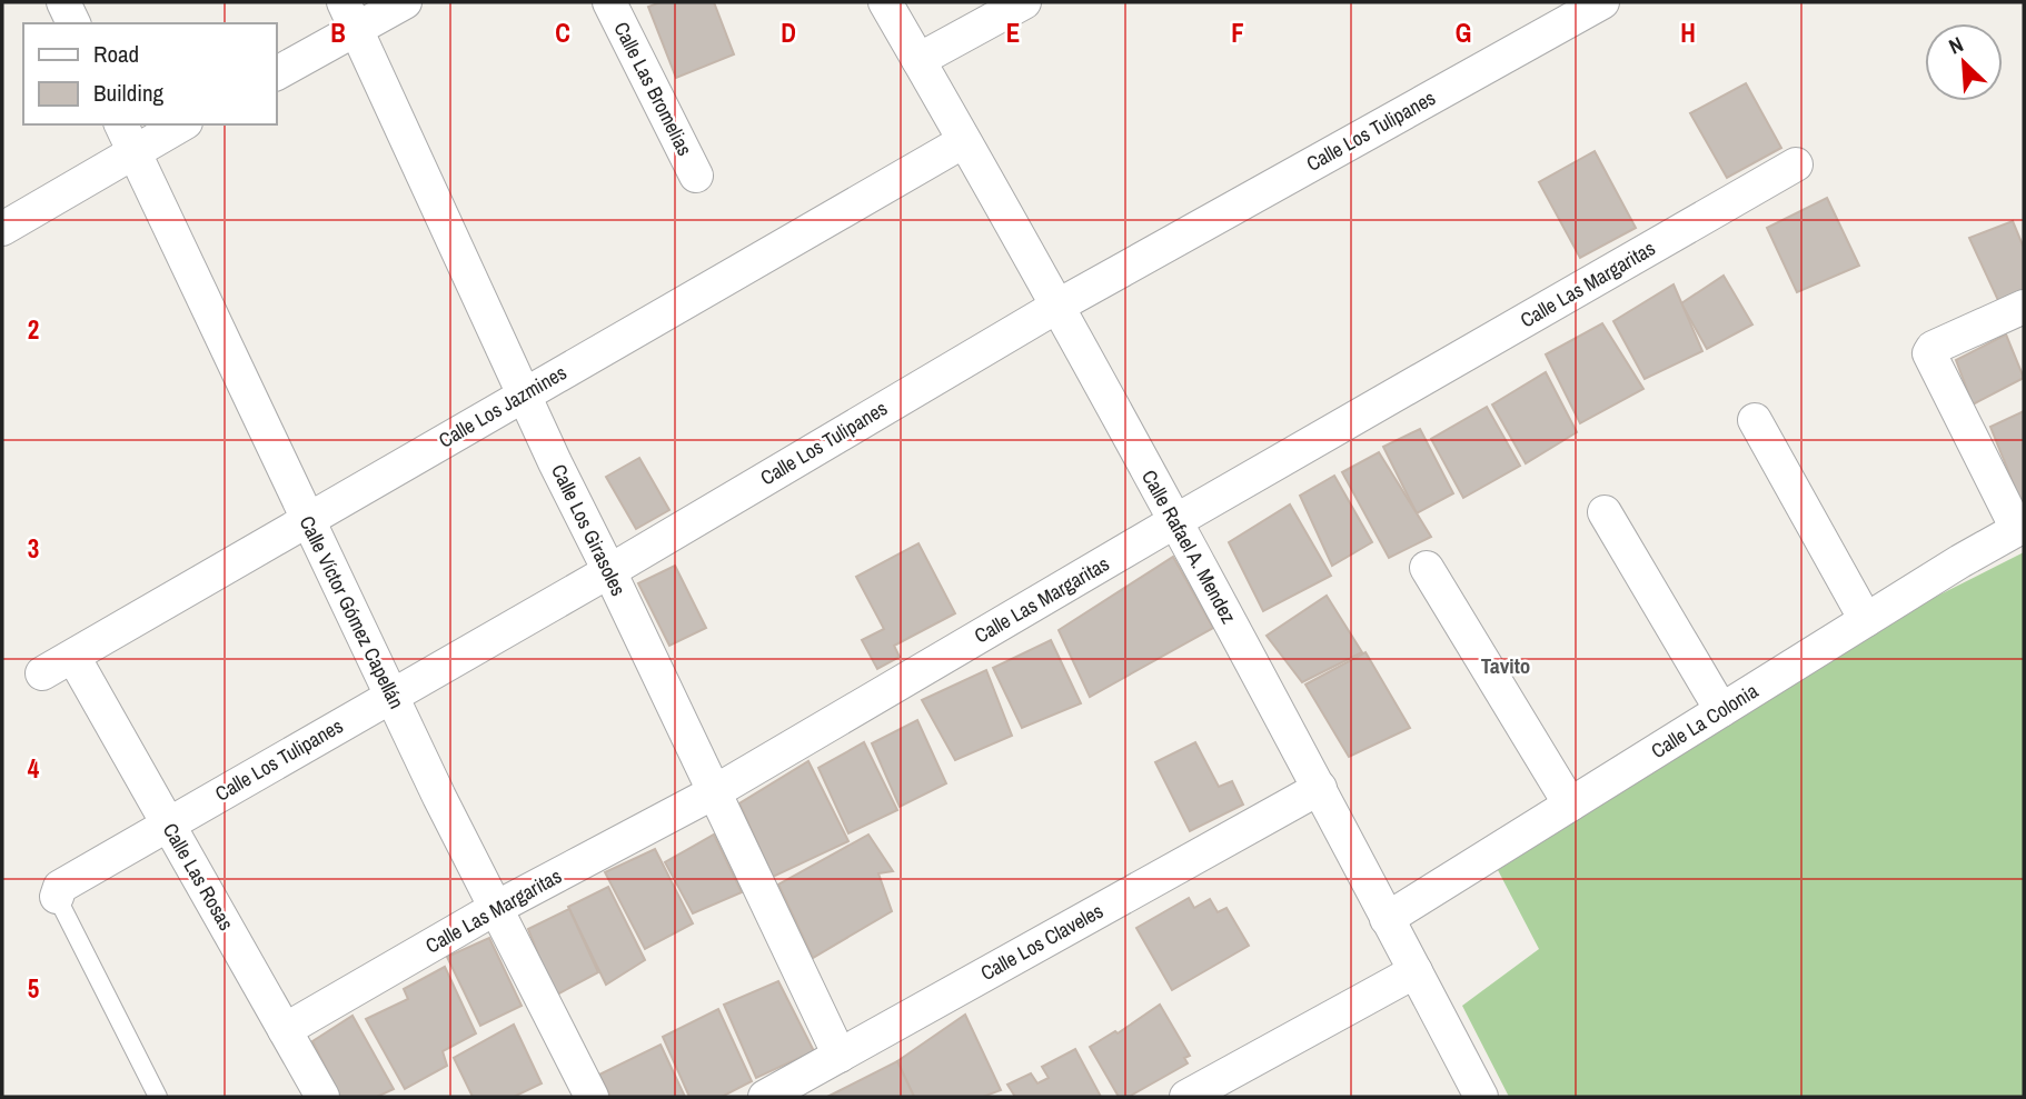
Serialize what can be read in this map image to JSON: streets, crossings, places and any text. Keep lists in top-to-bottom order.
{
  "streets": {
    "street": [
      "Calle Las Bromelias",
      "Calle Los Tulipanes",
      "Calle Las Margaritas",
      "Calle Los Jazmines",
      "Calle Los Girasoles",
      "Calle Rafael A. Mendez",
      "Calle Víctor Gómez Capellán",
      "Calle La Colonia",
      "Calle Las Rosas",
      "Calle Los Claveles"
    ]
  },
  "crossings": [
    ["Calle Los Tulipanes", "Calle Los Girasoles"],
    ["Calle Los Tulipanes", "Calle Rafael A. Mendez"],
    ["Calle Los Tulipanes", "Calle Víctor Gómez Capellán"],
    ["Calle Los Tulipanes", "Calle Las Rosas"],
    ["Calle Las Margaritas", "Calle Los Girasoles"],
    ["Calle Las Margaritas", "Calle Rafael A. Mendez"],
    ["Calle Las Margaritas", "Calle Víctor Gómez Capellán"],
    ["Calle Las Margaritas", "Calle Las Rosas"],
    ["Calle Los Jazmines", "Calle Los Girasoles"],
    ["Calle Los Jazmines", "Calle Rafael A. Mendez"],
    ["Calle Los Jazmines", "Calle Víctor Gómez Capellán"],
    ["Calle Los Jazmines", "Calle Las Rosas"],
    ["Calle Los Girasoles", "Calle Los Claveles"],
    ["Calle Rafael A. Mendez", "Calle La Colonia"],
    ["Calle Rafael A. Mendez", "Calle Los Claveles"]
  ],
  "districts": ["Tavito"],
  "legend": ["Road", "Building"],
  "north": "top left",
  "grid": {
    "columns": [
      "B",
      "C",
      "D",
      "E",
      "F",
      "G",
      "H"
    ],
    "rows": [
      "2",
      "3",
      "4",
      "5"
    ]
  }
}
